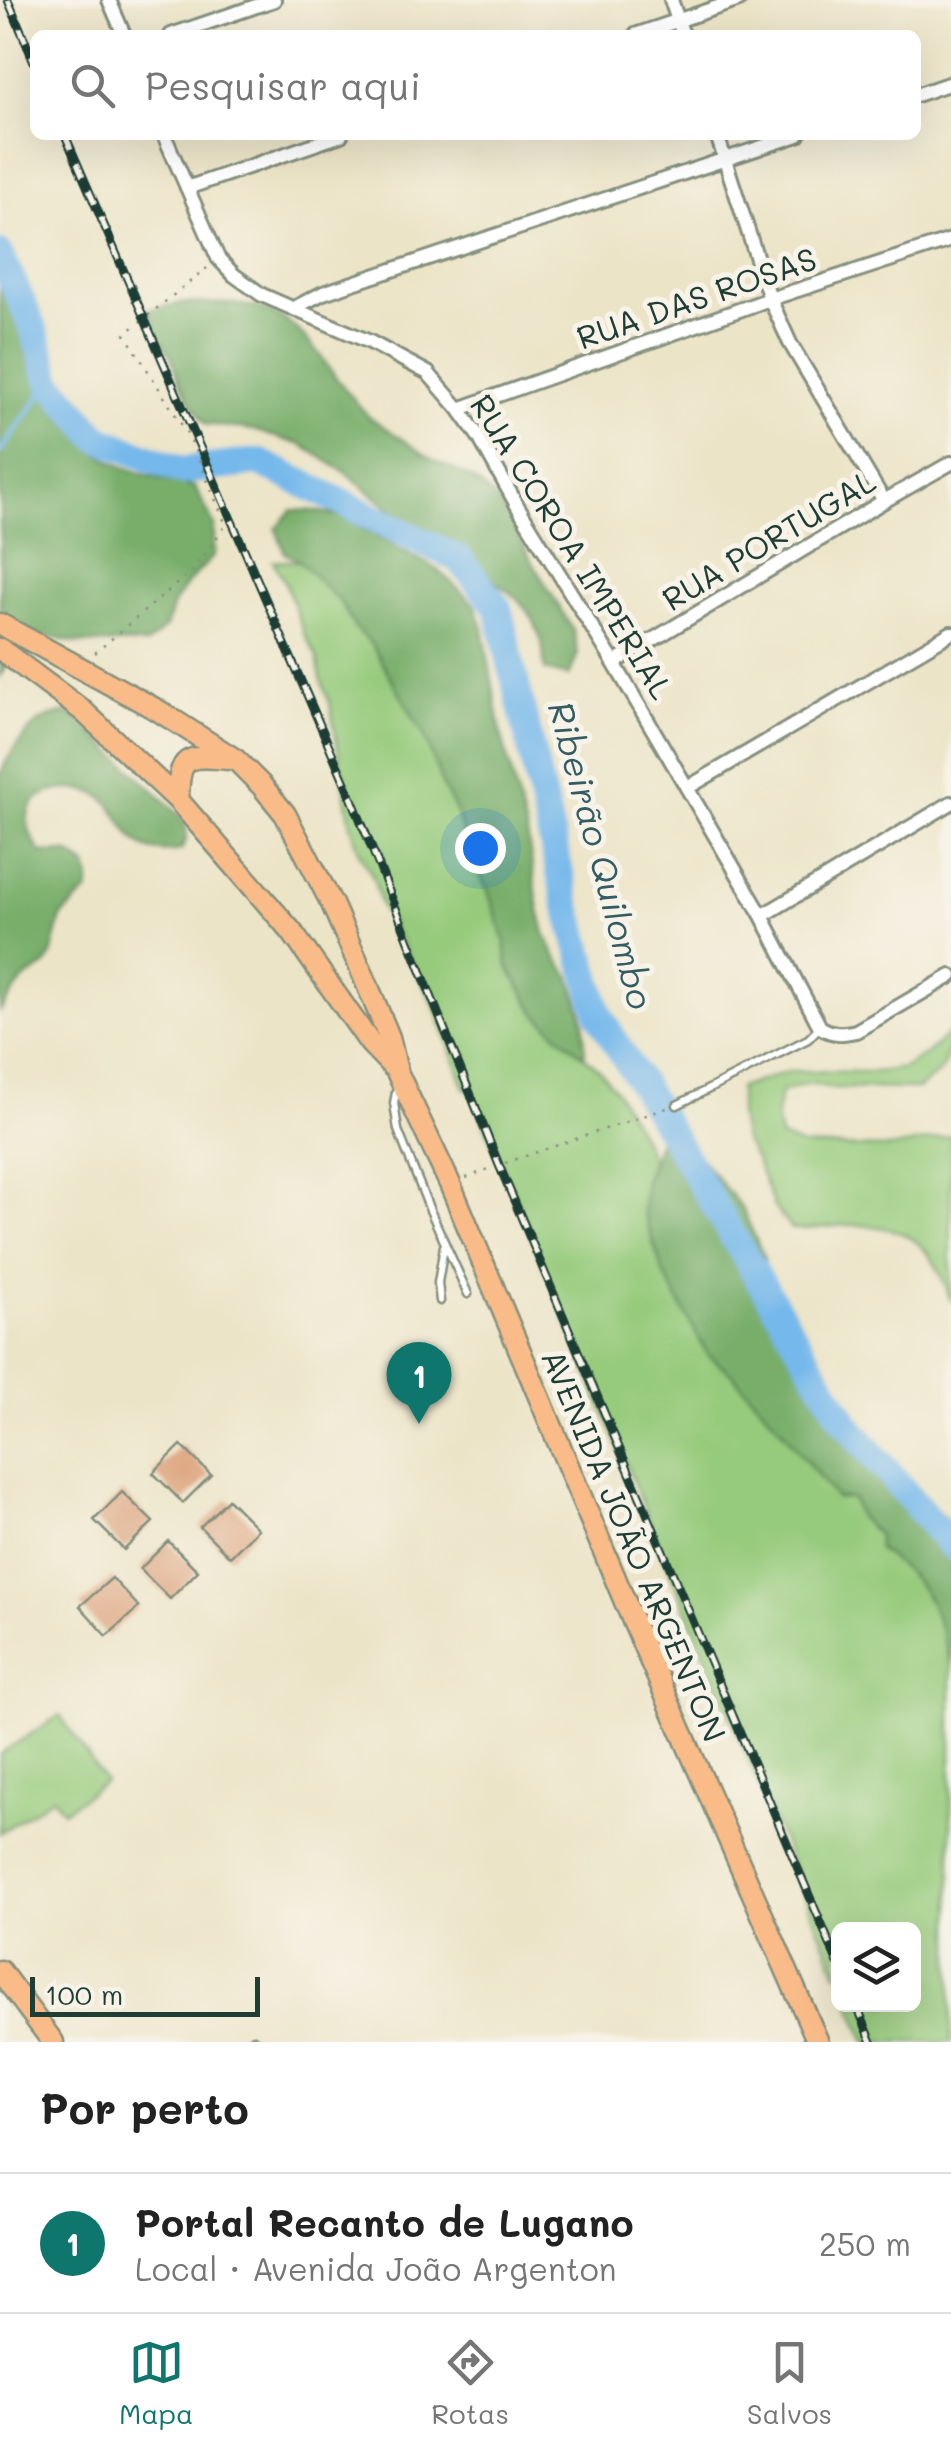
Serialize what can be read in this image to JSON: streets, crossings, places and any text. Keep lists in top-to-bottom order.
{
  "streets": {
    "main road": ["AVENIDA JOÃO ARGENTON"],
    "street": ["RUA DAS ROSAS", "RUA PORTUGAL", "RUA COROA IMPERIAL"]
  },
  "crossings": [
    ["RUA DAS ROSAS", "RUA COROA IMPERIAL"],
    ["RUA PORTUGAL", "RUA COROA IMPERIAL"]
  ],
  "water": ["Ribeirão Quilombo"],
  "scale_bar": "100 m",
  "page": {
    "search": "Pesquisar aqui",
    "pins": "1",
    "scale": "100 m",
    "heading": "Por perto",
    "list": [
      {
        "mark": "1",
        "name": "Portal Recanto de Lugano",
        "note": "Local · Avenida João Argenton",
        "value": "250 m"
      }
    ],
    "nav": ["Mapa", "Rotas", "Salvos"]
  }
}
